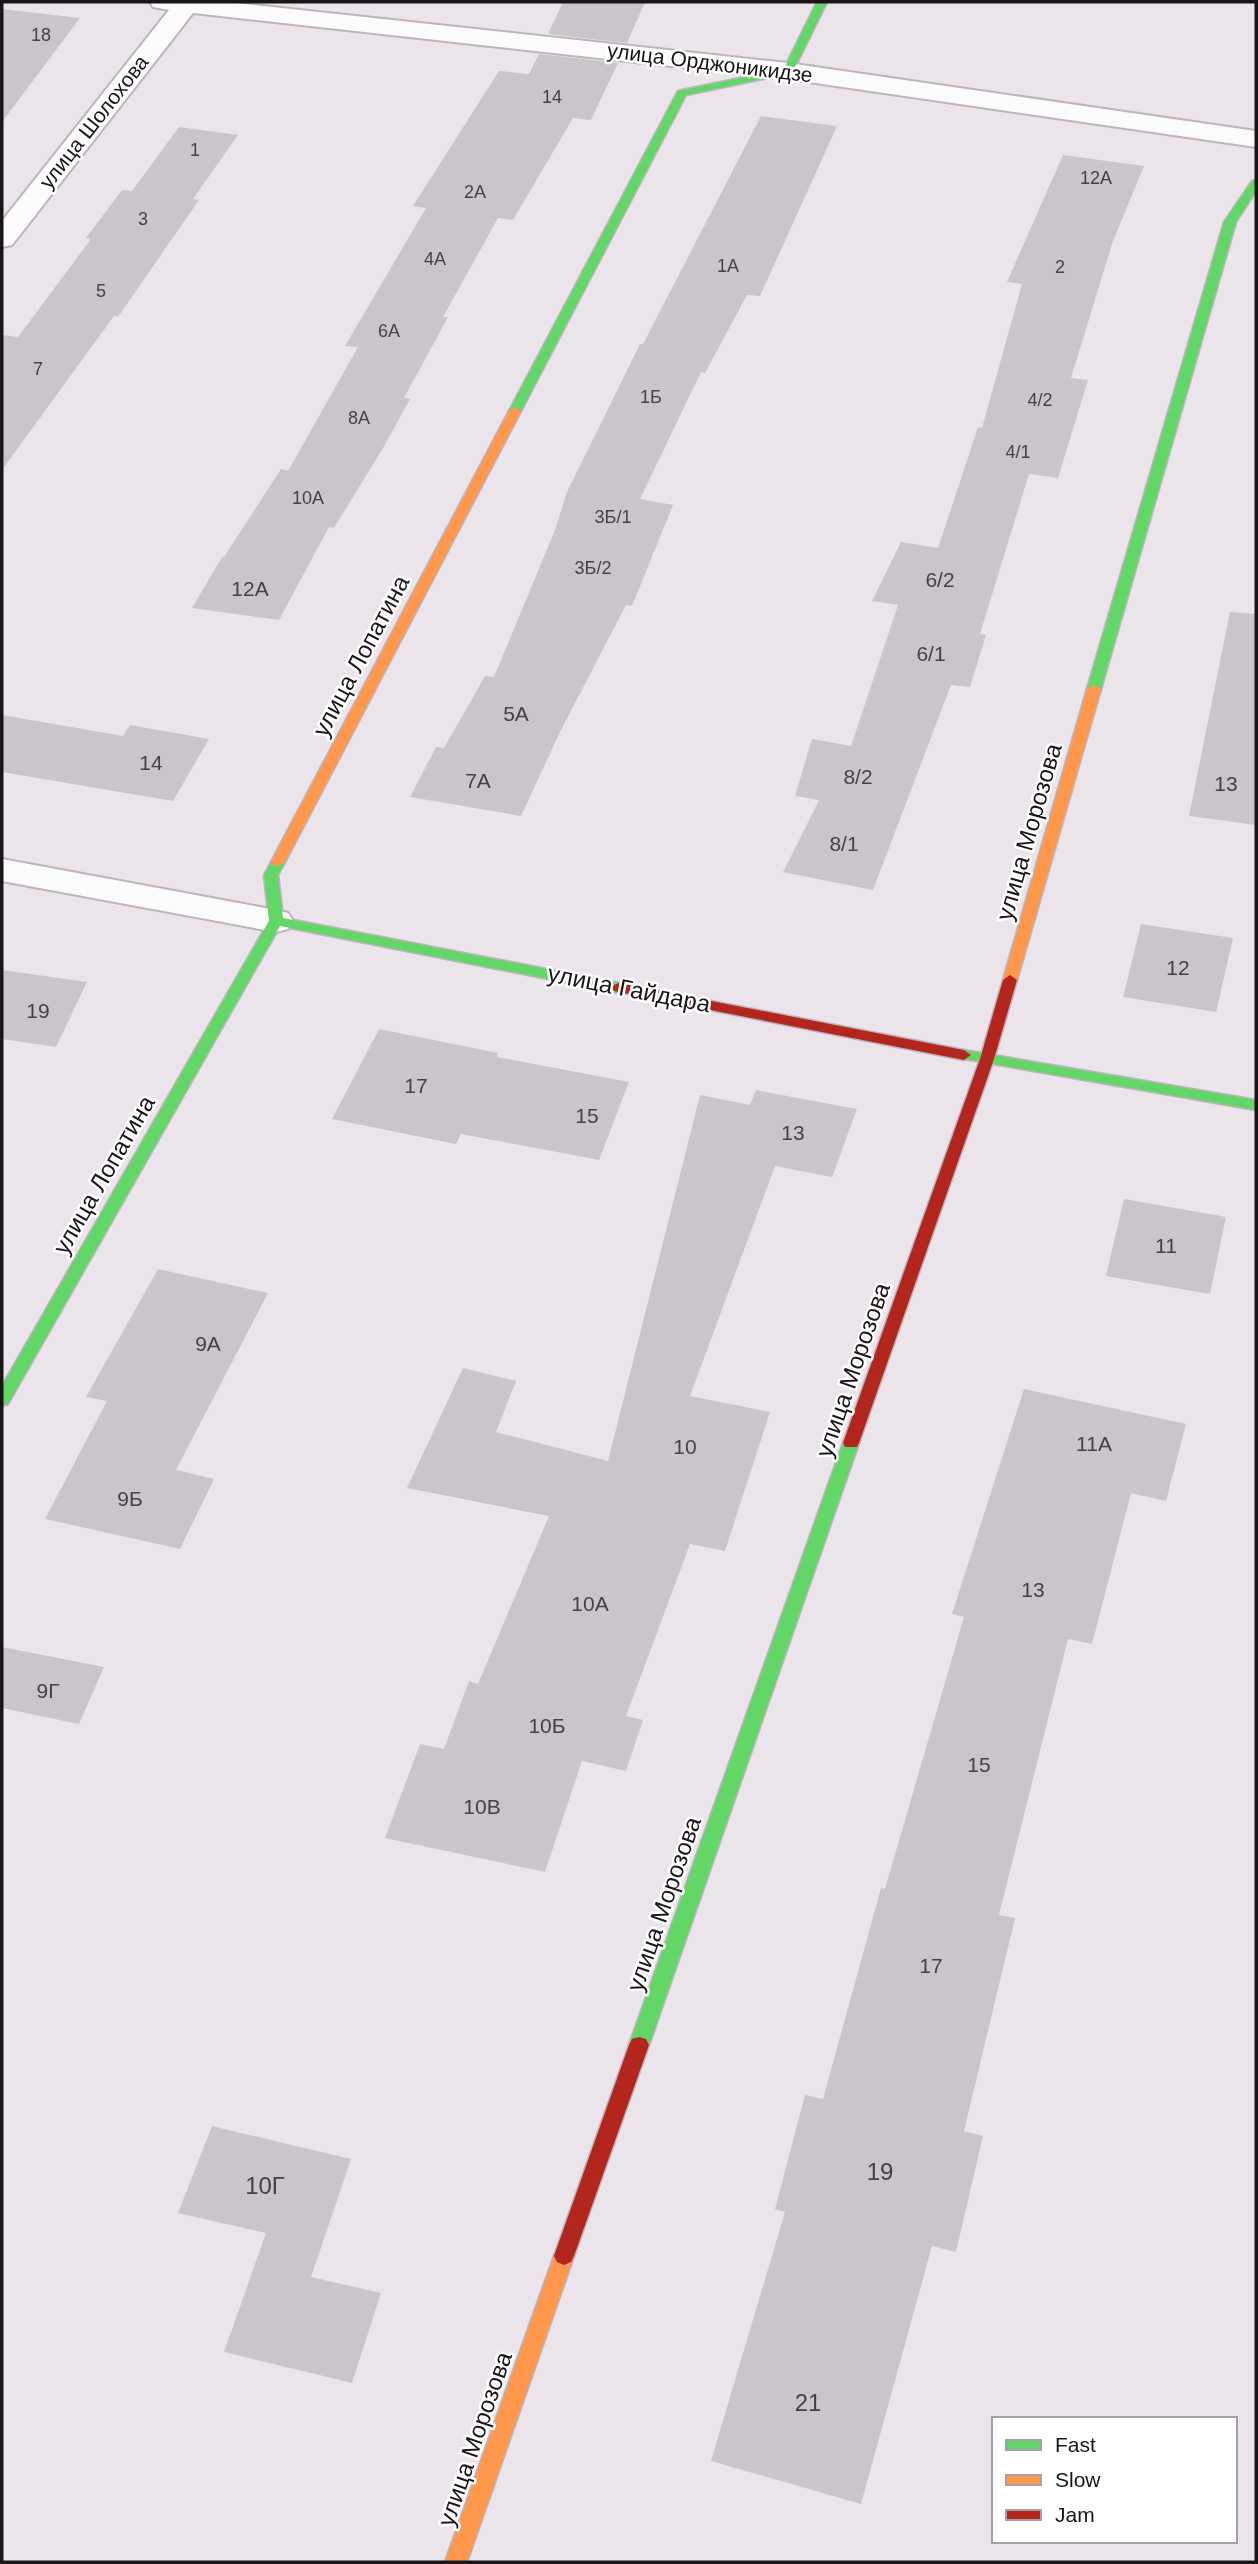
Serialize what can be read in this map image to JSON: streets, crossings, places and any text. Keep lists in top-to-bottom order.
{
  "streets": {
    "street": [
      "улица Орджоникидзе",
      "улица Шолохова",
      "улица Лопатина",
      "улица Морозова",
      "улица Гайдара"
    ]
  },
  "crossings": [
    ["улица Орджоникидзе", "улица Шолохова"],
    ["улица Орджоникидзе", "улица Лопатина"],
    ["улица Лопатина", "улица Гайдара"],
    ["улица Морозова", "улица Гайдара"]
  ],
  "house_numbers": [
    "18",
    "14",
    "1",
    "12А",
    "2А",
    "3",
    "4А",
    "1А",
    "2",
    "5",
    "6А",
    "7",
    "1Б",
    "4/2",
    "8А",
    "4/1",
    "10А",
    "3Б/1",
    "3Б/2",
    "6/2",
    "12А",
    "6/1",
    "5А",
    "14",
    "8/2",
    "7А",
    "13",
    "8/1",
    "12",
    "19",
    "17",
    "15",
    "13",
    "11",
    "9А",
    "11А",
    "10",
    "9Б",
    "13",
    "10А",
    "9Г",
    "10Б",
    "15",
    "10В",
    "17",
    "19",
    "10Г",
    "21"
  ],
  "legend": ["Fast", "Slow", "Jam"]
}
